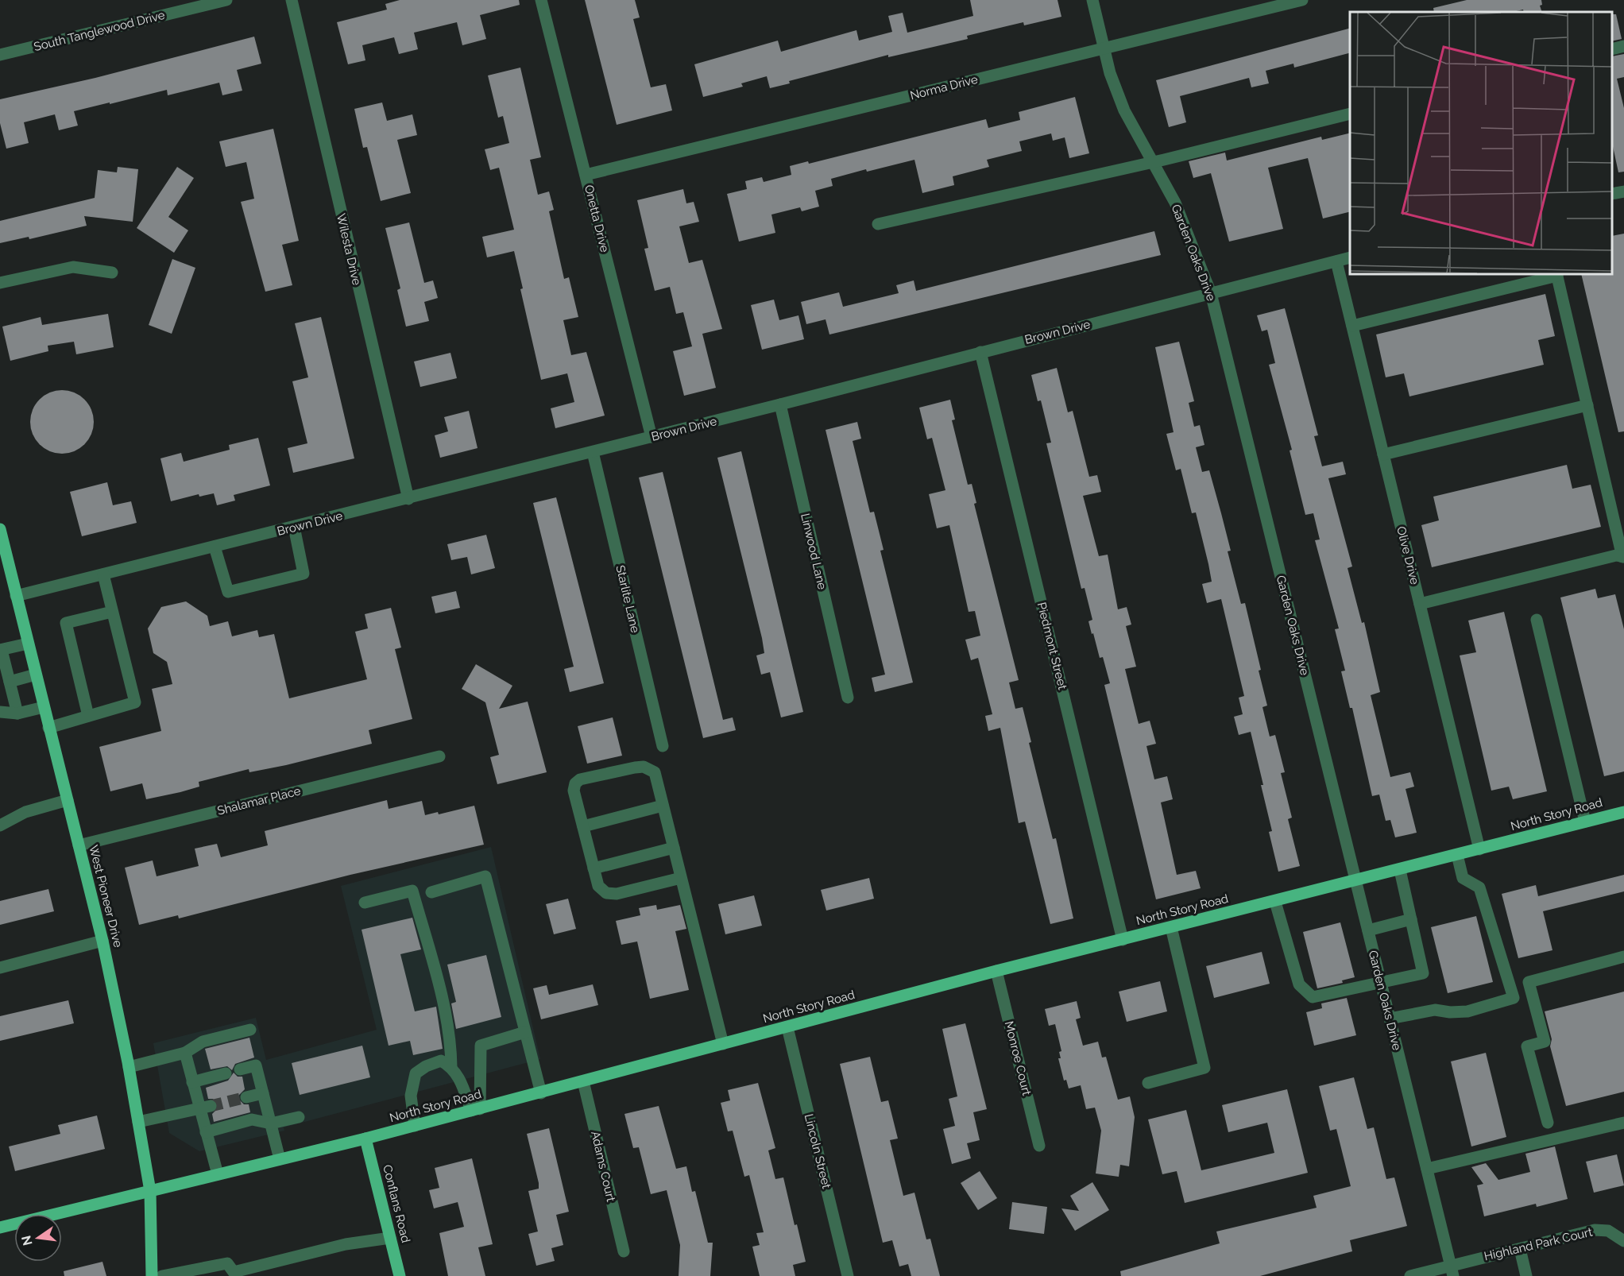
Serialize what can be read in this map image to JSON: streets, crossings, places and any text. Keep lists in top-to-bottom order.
{
  "streets": {
    "main road": ["North Story Road", "West Pioneer Drive", "Conflans Road"],
    "street": [
      "South Tanglewood Drive",
      "Norma Drive",
      "Onetta Drive",
      "Wilesta Drive",
      "Garden Oaks Drive",
      "Brown Drive",
      "Linwood Lane",
      "Olive Drive",
      "Starlite Lane",
      "Piedmont Street",
      "Shalamar Place",
      "Monroe Court",
      "Lincoln Street",
      "Adams Court",
      "Highland Park Court"
    ]
  },
  "crossings": [
    ["Norma Drive", "Onetta Drive"],
    ["Norma Drive", "Garden Oaks Drive"],
    ["Onetta Drive", "Brown Drive"],
    ["Wilesta Drive", "Brown Drive"],
    ["Garden Oaks Drive", "Brown Drive"],
    ["Garden Oaks Drive", "North Story Road"],
    ["Garden Oaks Drive", "Highland Park Court"],
    ["Brown Drive", "Linwood Lane"],
    ["Brown Drive", "Olive Drive"],
    ["Brown Drive", "Starlite Lane"],
    ["Brown Drive", "Piedmont Street"],
    ["Brown Drive", "West Pioneer Drive"],
    ["Olive Drive", "North Story Road"],
    ["Piedmont Street", "North Story Road"],
    ["Shalamar Place", "West Pioneer Drive"],
    ["North Story Road", "West Pioneer Drive"],
    ["North Story Road", "Monroe Court"],
    ["North Story Road", "Lincoln Street"],
    ["North Story Road", "Adams Court"],
    ["North Story Road", "Conflans Road"]
  ],
  "north": "left"
}
